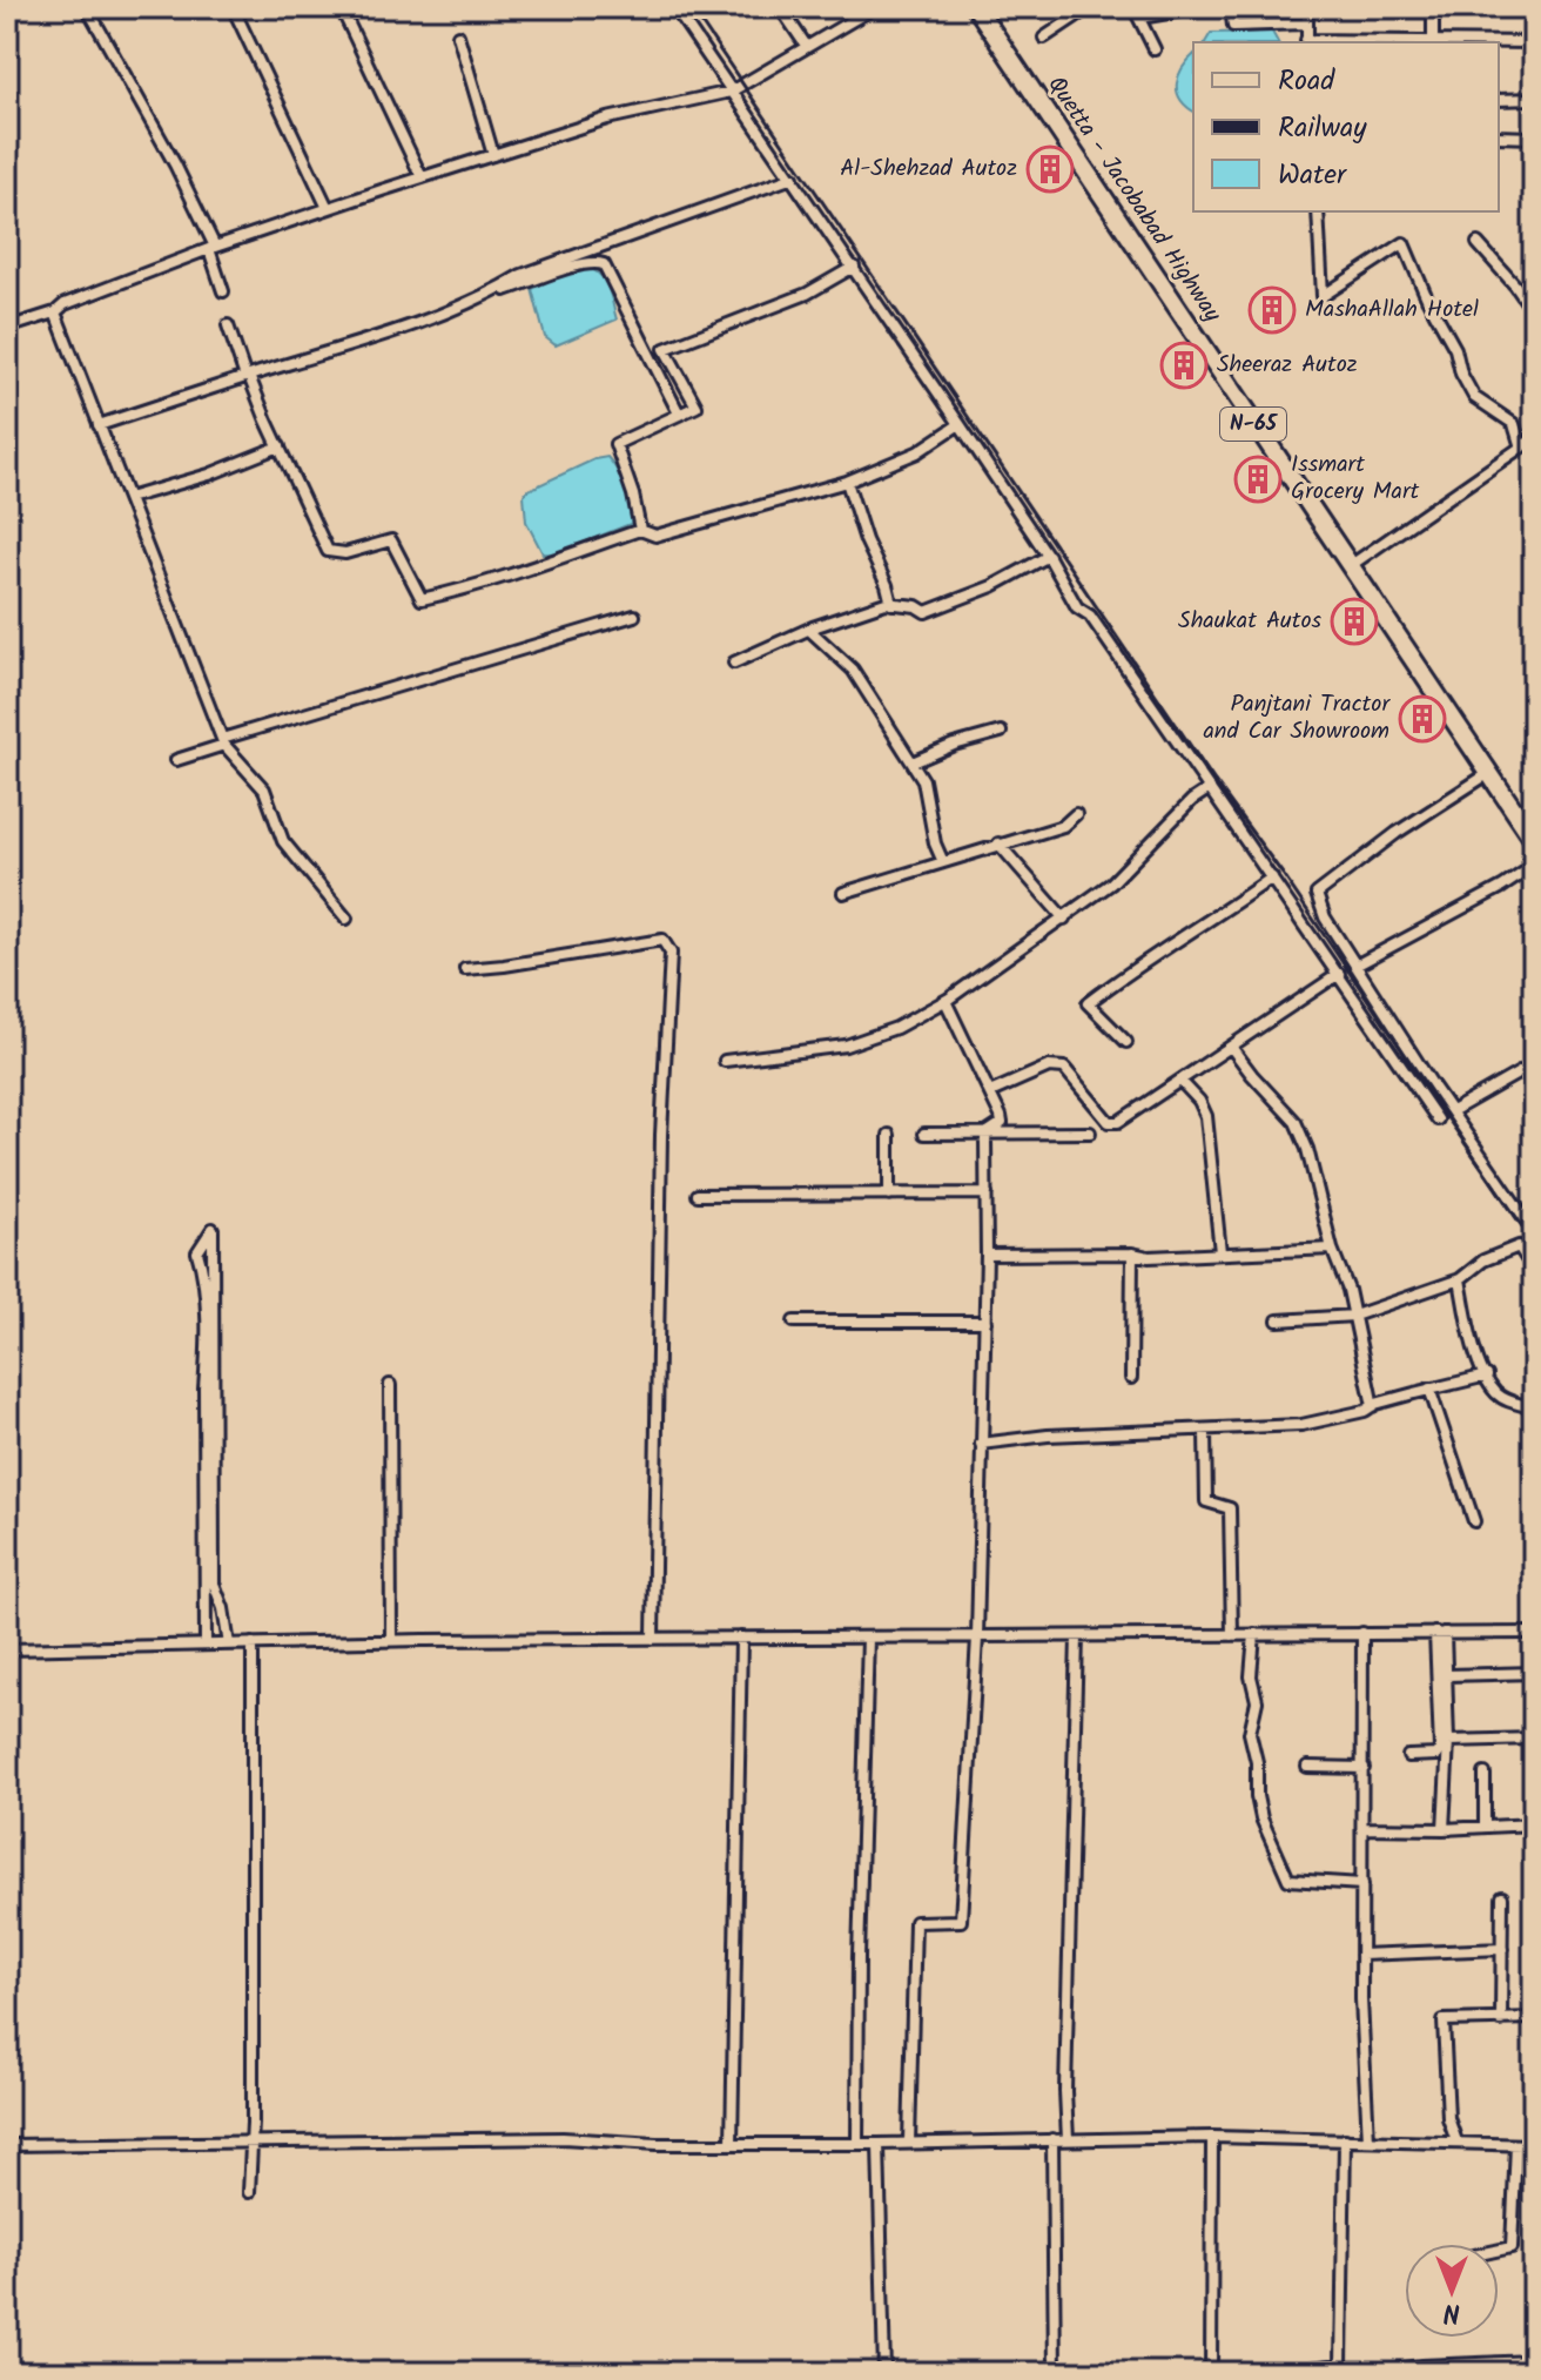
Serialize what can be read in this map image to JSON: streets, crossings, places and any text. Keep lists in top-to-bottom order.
{
  "streets": {
    "highway": ["Quetta - Jacobabad Highway", "N-65"]
  },
  "places": {
    "building": [
      "Al-Shehzad Autoz",
      "MashaAllah Hotel",
      "Sheeraz Autoz",
      "Issmart Grocery Mart",
      "Shaukat Autos",
      "Panjtani Tractor and Car Showroom"
    ]
  },
  "legend": ["Road", "Railway", "Water"],
  "north": "bottom"
}
